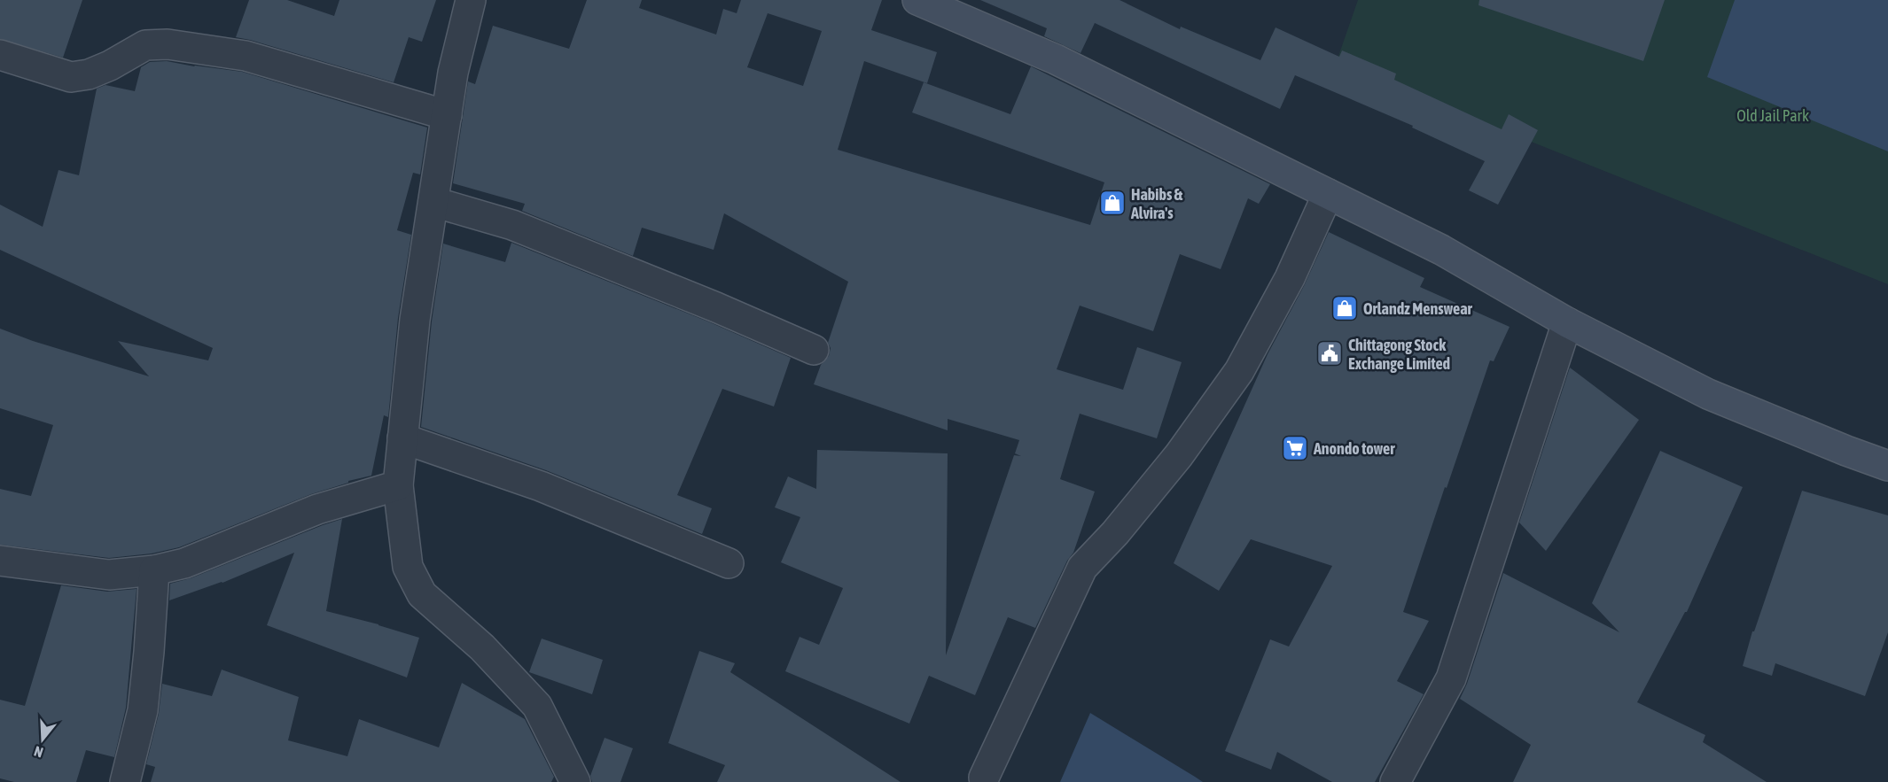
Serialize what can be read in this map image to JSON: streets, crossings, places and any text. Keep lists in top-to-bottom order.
{
  "parks": ["Old Jail Park"],
  "places": {
    "shop": ["Habibs & Alvira's", "Orlandz Menswear"],
    "public building": ["Chittagong Stock Exchange Limited"],
    "supermarket": ["Anondo tower"]
  },
  "north": "bottom"
}
